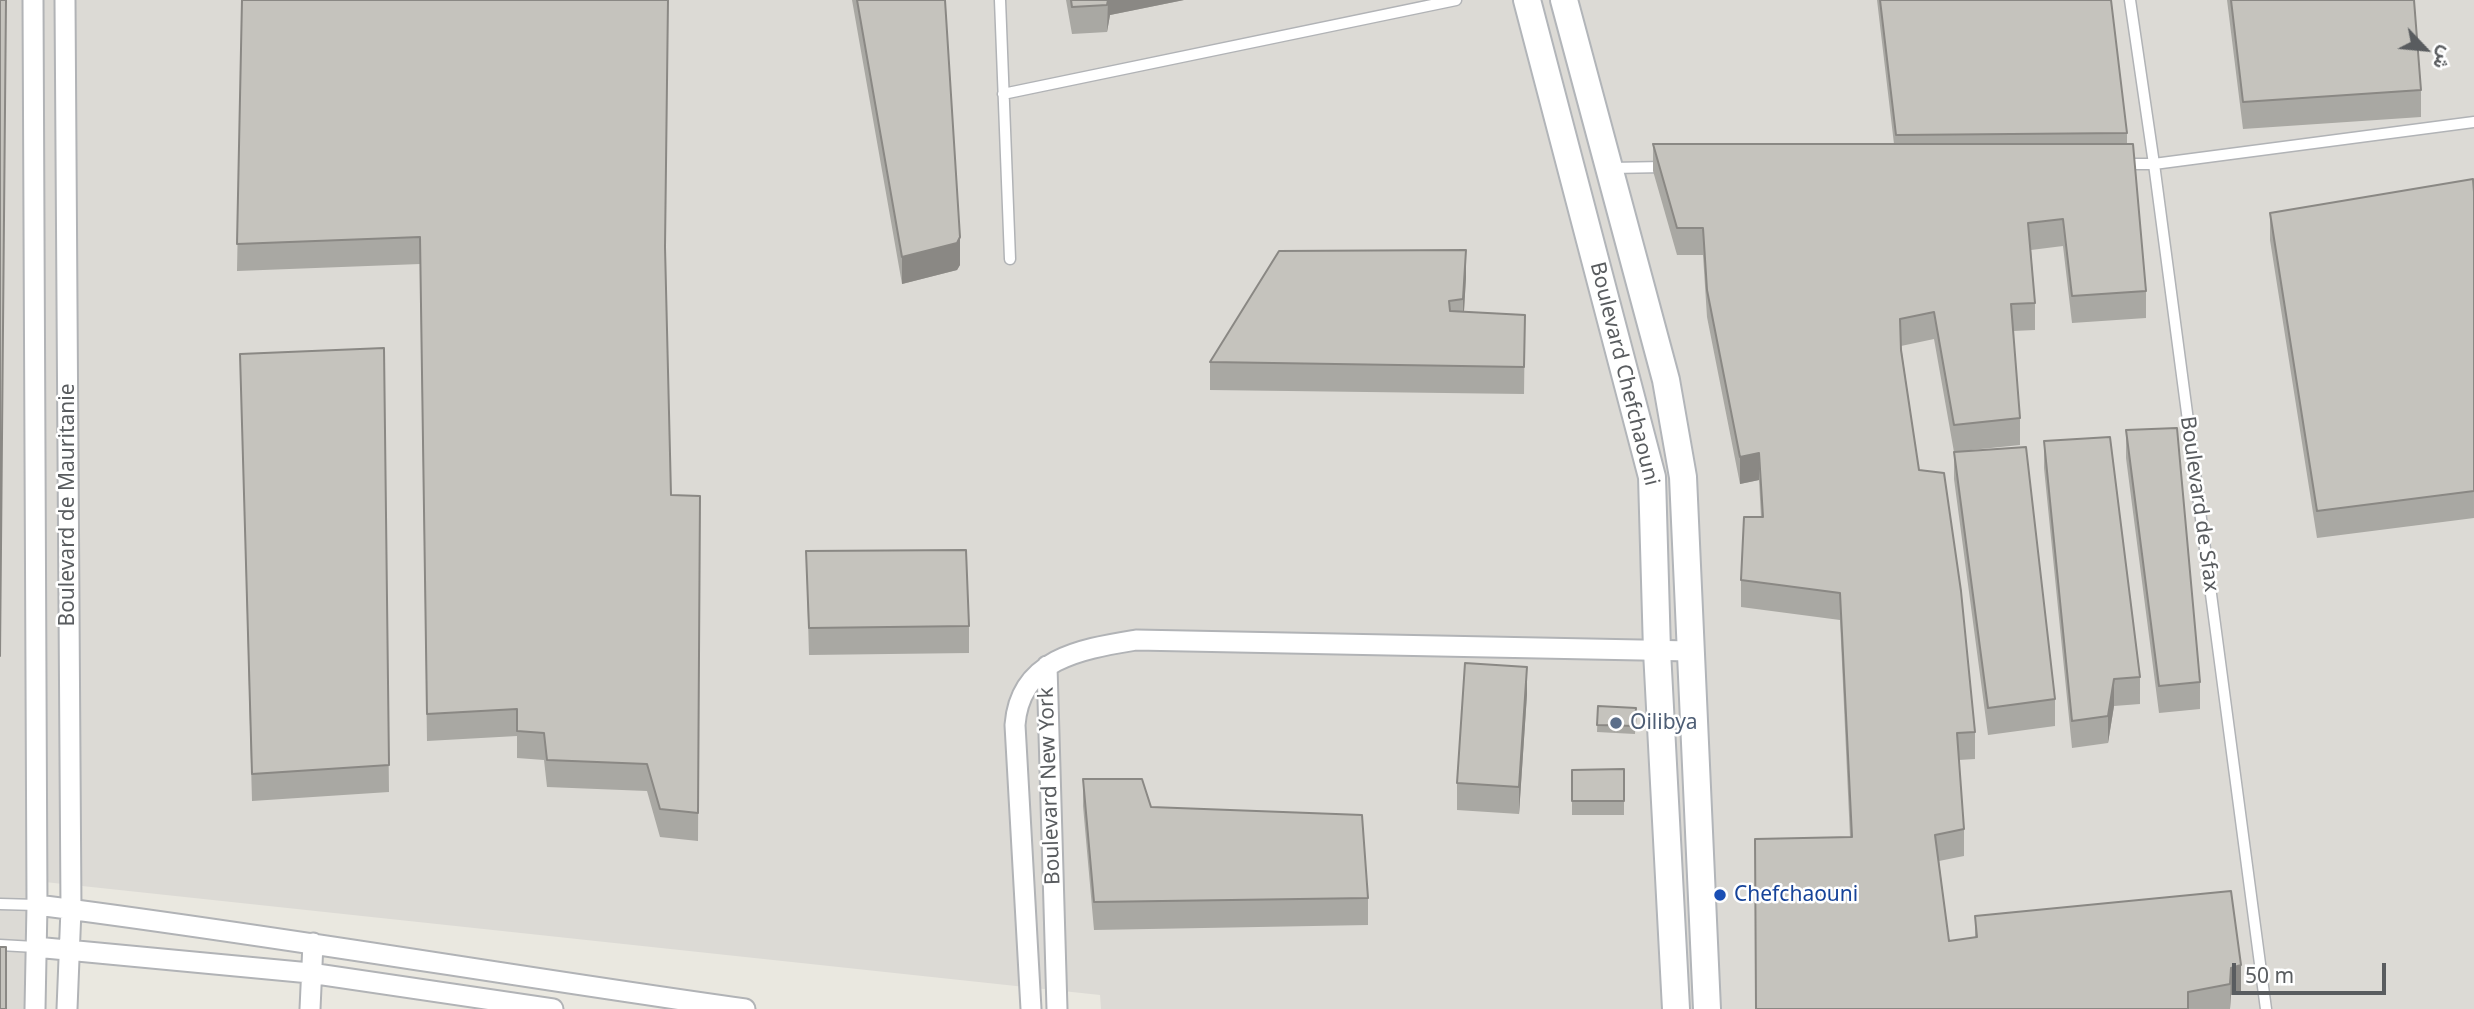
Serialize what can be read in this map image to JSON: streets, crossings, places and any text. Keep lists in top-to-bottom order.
{
  "streets": {
    "street": ["Boulevard Chefchaouni", "Boulevard de Mauritanie", "Boulevard New York"],
    "lane": ["Boulevard de Sfax"]
  },
  "places": ["Oilibya", "Chefchaouni"],
  "scale_bar": "50 m",
  "north": "bottom right"
}
